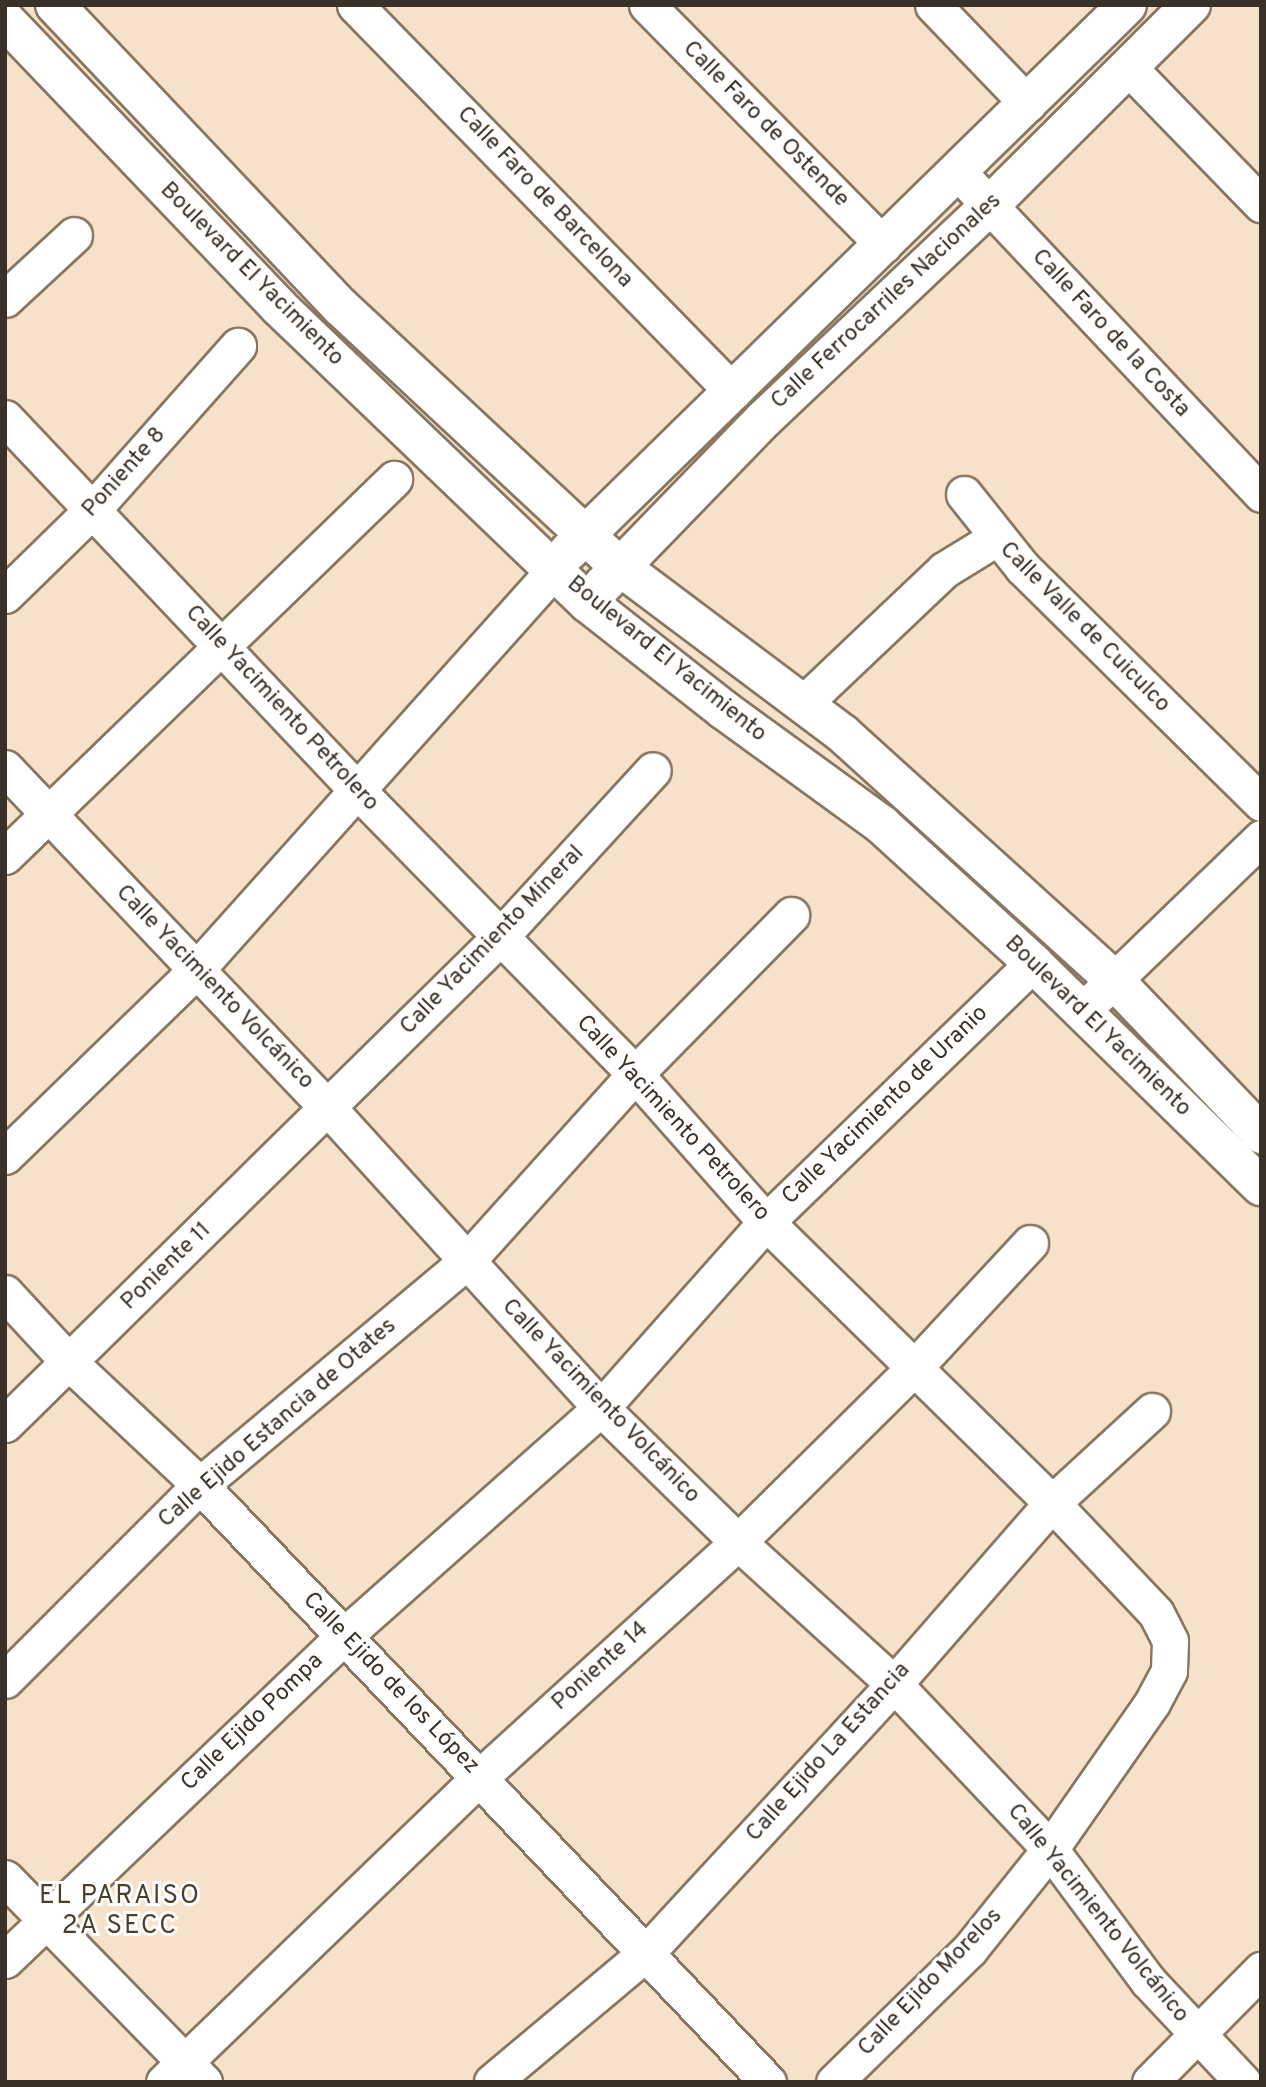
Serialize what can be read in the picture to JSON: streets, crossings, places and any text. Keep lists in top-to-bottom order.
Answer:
{
  "streets": {
    "street": [
      "Calle Faro de Ostende",
      "Calle Faro de Barcelona",
      "Boulevard El Yacimiento",
      "Calle Ferrocarriles Nacionales",
      "Calle Faro de la Costa",
      "Poniente 8",
      "Calle Valle de Cuiculco",
      "Calle Yacimiento Petrolero",
      "Calle Yacimiento Mineral",
      "Calle Yacimiento Volcánico",
      "Calle Yacimiento de Uranio",
      "Poniente 11",
      "Calle Ejido Estancia de Otates",
      "Poniente 14",
      "Calle Ejido de los López",
      "Calle Ejido Pompa",
      "Calle Ejido La Estancia",
      "Calle Ejido Morelos"
    ]
  },
  "crossings": [
    ["Calle Faro de Ostende", "Calle Ferrocarriles Nacionales"],
    ["Calle Faro de Barcelona", "Calle Ferrocarriles Nacionales"],
    ["Boulevard El Yacimiento", "Calle Ferrocarriles Nacionales"],
    ["Boulevard El Yacimiento", "Calle Valle de Cuiculco"],
    ["Boulevard El Yacimiento", "Calle Yacimiento de Uranio"],
    ["Calle Ferrocarriles Nacionales", "Calle Faro de la Costa"],
    ["Poniente 8", "Calle Yacimiento Petrolero"],
    ["Calle Yacimiento Petrolero", "Calle Yacimiento Mineral"],
    ["Calle Yacimiento Petrolero", "Calle Yacimiento Volcánico"],
    ["Calle Yacimiento Petrolero", "Calle Yacimiento de Uranio"],
    ["Calle Yacimiento Petrolero", "Calle Ejido Estancia de Otates"],
    ["Calle Yacimiento Petrolero", "Poniente 14"],
    ["Calle Yacimiento Petrolero", "Calle Ejido La Estancia"],
    ["Calle Yacimiento Petrolero", "Calle Ejido Morelos"],
    ["Calle Yacimiento Mineral", "Calle Yacimiento Volcánico"],
    ["Calle Yacimiento Mineral", "Poniente 11"],
    ["Calle Yacimiento Volcánico", "Calle Yacimiento de Uranio"],
    ["Calle Yacimiento Volcánico", "Poniente 11"],
    ["Calle Yacimiento Volcánico", "Calle Ejido Estancia de Otates"],
    ["Calle Yacimiento Volcánico", "Poniente 14"],
    ["Calle Yacimiento Volcánico", "Calle Ejido Pompa"],
    ["Calle Yacimiento Volcánico", "Calle Ejido La Estancia"],
    ["Calle Yacimiento Volcánico", "Calle Ejido Morelos"],
    ["Calle Yacimiento de Uranio", "Calle Ejido Pompa"],
    ["Poniente 11", "Calle Ejido de los López"],
    ["Calle Ejido Estancia de Otates", "Calle Ejido de los López"],
    ["Poniente 14", "Calle Ejido de los López"],
    ["Calle Ejido de los López", "Calle Ejido Pompa"],
    ["Calle Ejido de los López", "Calle Ejido La Estancia"]
  ],
  "districts": ["EL PARAISO 2A SECC"]
}
